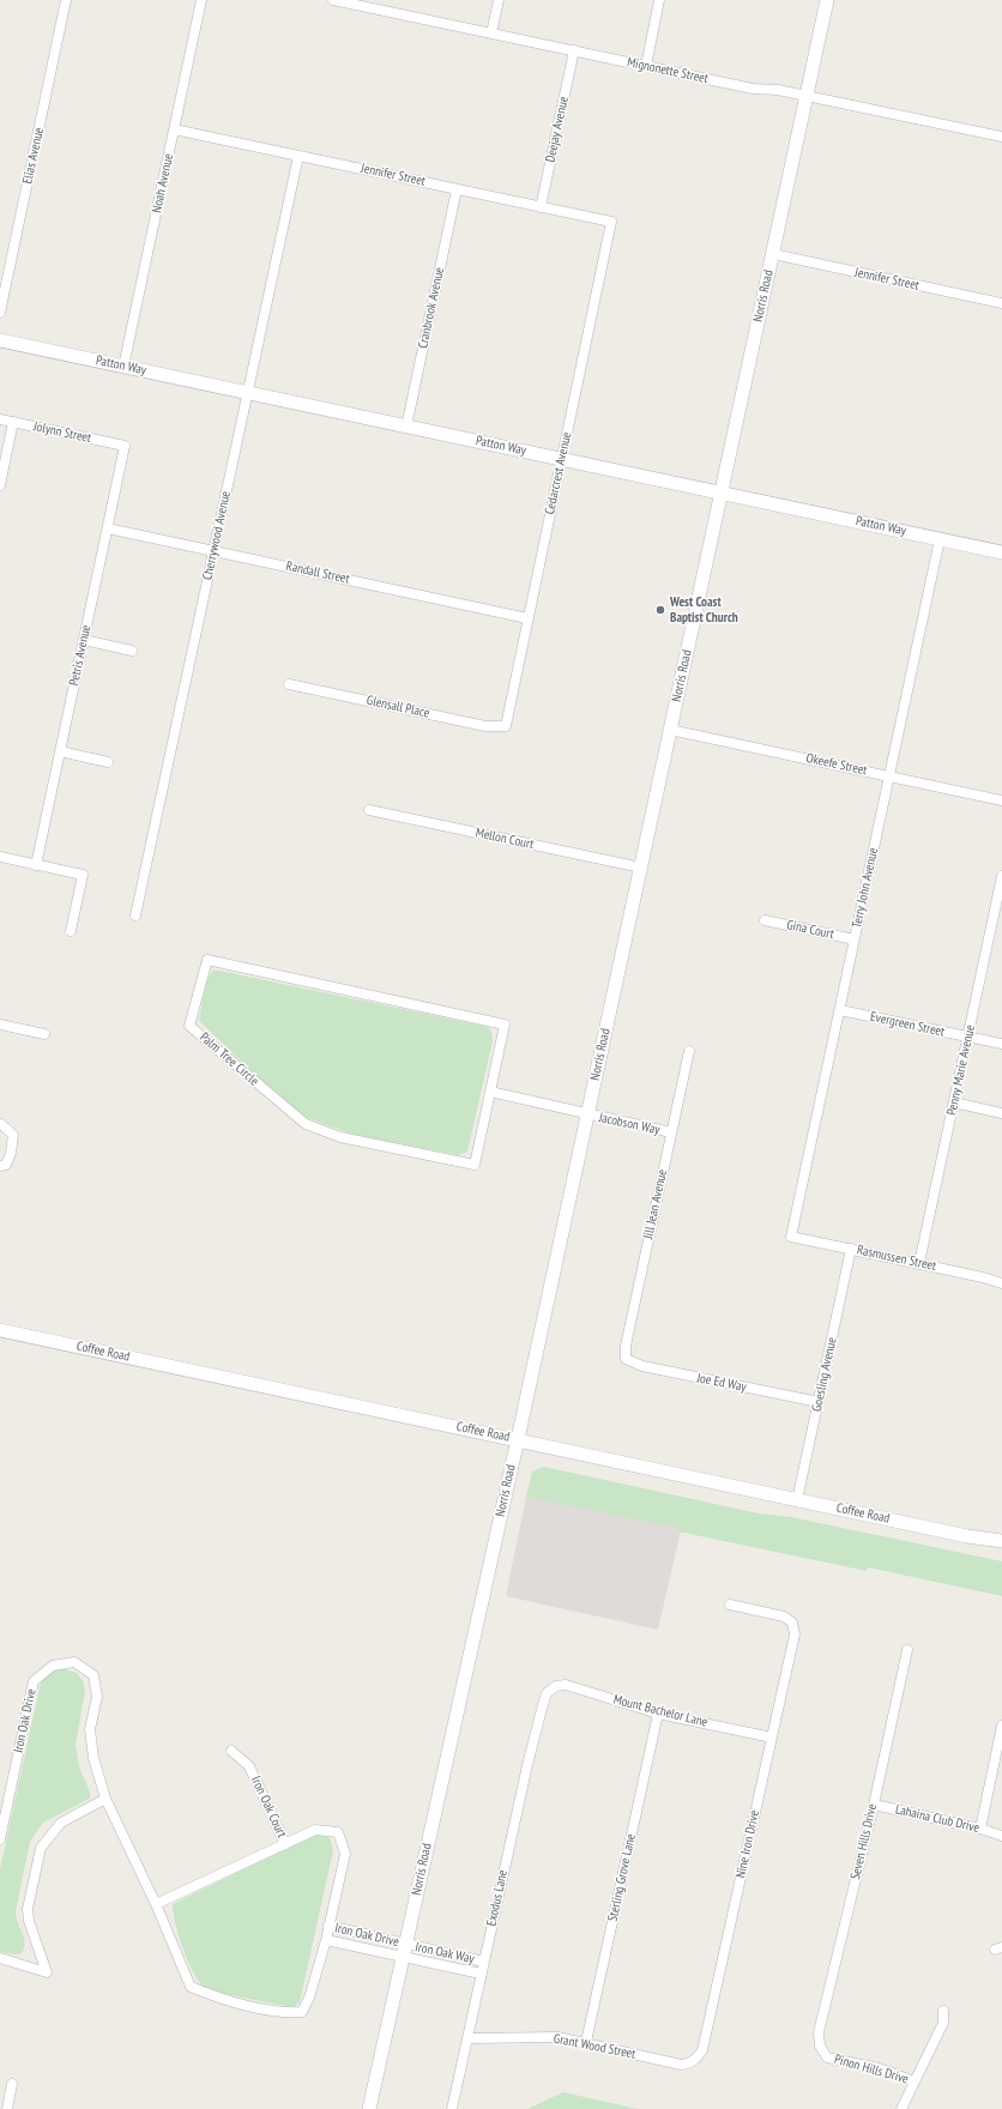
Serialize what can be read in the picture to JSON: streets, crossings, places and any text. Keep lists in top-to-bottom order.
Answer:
{
  "streets": {
    "street": [
      "Mignonette Street",
      "Deejay Avenue",
      "Elias Avenue",
      "Jennifer Street",
      "Noah Avenue",
      "Norris Road",
      "Cranbrook Avenue",
      "Patton Way",
      "Jolynn Street",
      "Cedarcrest Avenue",
      "Cherrywood Avenue",
      "Randall Street",
      "Petris Avenue",
      "Glensall Place",
      "Okeefe Street",
      "Mellon Court",
      "Terry John Avenue",
      "Gina Court",
      "Evergreen Street",
      "Palm Tree Circle",
      "Penny Marie Avenue",
      "Jacobson Way",
      "Jill Jean Avenue",
      "Rasmussen Street",
      "Coffee Road",
      "Goesling Avenue",
      "Joe Ed Way",
      "Mount Bachelor Lane",
      "Iron Oak Drive",
      "Iron Oak Court",
      "Lahaina Club Drive",
      "Seven Hills Drive",
      "Nine Iron Drive",
      "Sterling Grove Lane",
      "Exodus Lane",
      "Iron Oak Way",
      "Grant Wood Street",
      "Pinon Hills Drive"
    ]
  },
  "crossings": [
    ["Mignonette Street", "Deejay Avenue"],
    ["Mignonette Street", "Norris Road"],
    ["Deejay Avenue", "Jennifer Street"],
    ["Jennifer Street", "Noah Avenue"],
    ["Jennifer Street", "Norris Road"],
    ["Jennifer Street", "Cranbrook Avenue"],
    ["Jennifer Street", "Cedarcrest Avenue"],
    ["Jennifer Street", "Cherrywood Avenue"],
    ["Noah Avenue", "Patton Way"],
    ["Norris Road", "Patton Way"],
    ["Norris Road", "Okeefe Street"],
    ["Norris Road", "Mellon Court"],
    ["Norris Road", "Jacobson Way"],
    ["Norris Road", "Coffee Road"],
    ["Norris Road", "Iron Oak Drive"],
    ["Norris Road", "Iron Oak Way"],
    ["Cranbrook Avenue", "Patton Way"],
    ["Patton Way", "Cedarcrest Avenue"],
    ["Patton Way", "Cherrywood Avenue"],
    ["Patton Way", "Terry John Avenue"],
    ["Jolynn Street", "Petris Avenue"],
    ["Cedarcrest Avenue", "Randall Street"],
    ["Cedarcrest Avenue", "Glensall Place"],
    ["Cherrywood Avenue", "Randall Street"],
    ["Randall Street", "Petris Avenue"],
    ["Okeefe Street", "Terry John Avenue"],
    ["Terry John Avenue", "Gina Court"],
    ["Terry John Avenue", "Evergreen Street"],
    ["Terry John Avenue", "Rasmussen Street"],
    ["Evergreen Street", "Penny Marie Avenue"],
    ["Penny Marie Avenue", "Rasmussen Street"],
    ["Jacobson Way", "Jill Jean Avenue"],
    ["Jill Jean Avenue", "Joe Ed Way"],
    ["Rasmussen Street", "Goesling Avenue"],
    ["Coffee Road", "Goesling Avenue"],
    ["Goesling Avenue", "Joe Ed Way"],
    ["Mount Bachelor Lane", "Nine Iron Drive"],
    ["Mount Bachelor Lane", "Sterling Grove Lane"],
    ["Mount Bachelor Lane", "Exodus Lane"],
    ["Iron Oak Drive", "Iron Oak Court"],
    ["Iron Oak Drive", "Iron Oak Way"],
    ["Lahaina Club Drive", "Seven Hills Drive"],
    ["Seven Hills Drive", "Pinon Hills Drive"],
    ["Nine Iron Drive", "Grant Wood Street"],
    ["Sterling Grove Lane", "Grant Wood Street"],
    ["Exodus Lane", "Iron Oak Way"],
    ["Exodus Lane", "Grant Wood Street"]
  ],
  "places": ["West Coast Baptist Church"]
}
